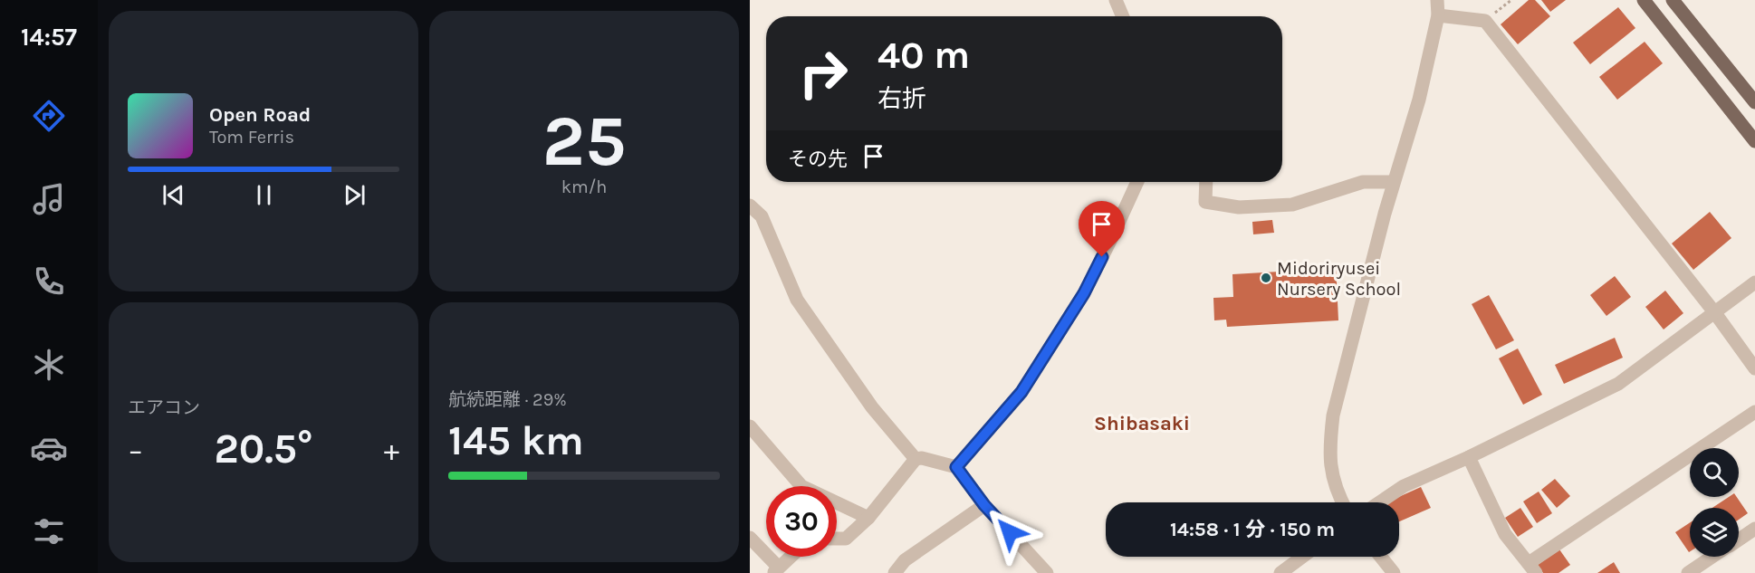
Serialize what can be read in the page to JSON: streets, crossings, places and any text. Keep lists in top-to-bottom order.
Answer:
{
  "districts": ["Shibasaki"],
  "places": ["Midoriryusei Nursery School"],
  "page": {
    "tabs": "14:57",
    "tile": [
      ["25", "km/h"],
      "エアコン",
      ["航続距離 · 29%", "145 km"]
    ],
    "turn": ["40 m", "右折"],
    "song": ["Open Road", "Tom Ferris"],
    "then": "その先",
    "heat": ["−", "20.5°", "+"],
    "limit": "30",
    "trip": "14:58 · 1 分 · 150 m"
  }
}
